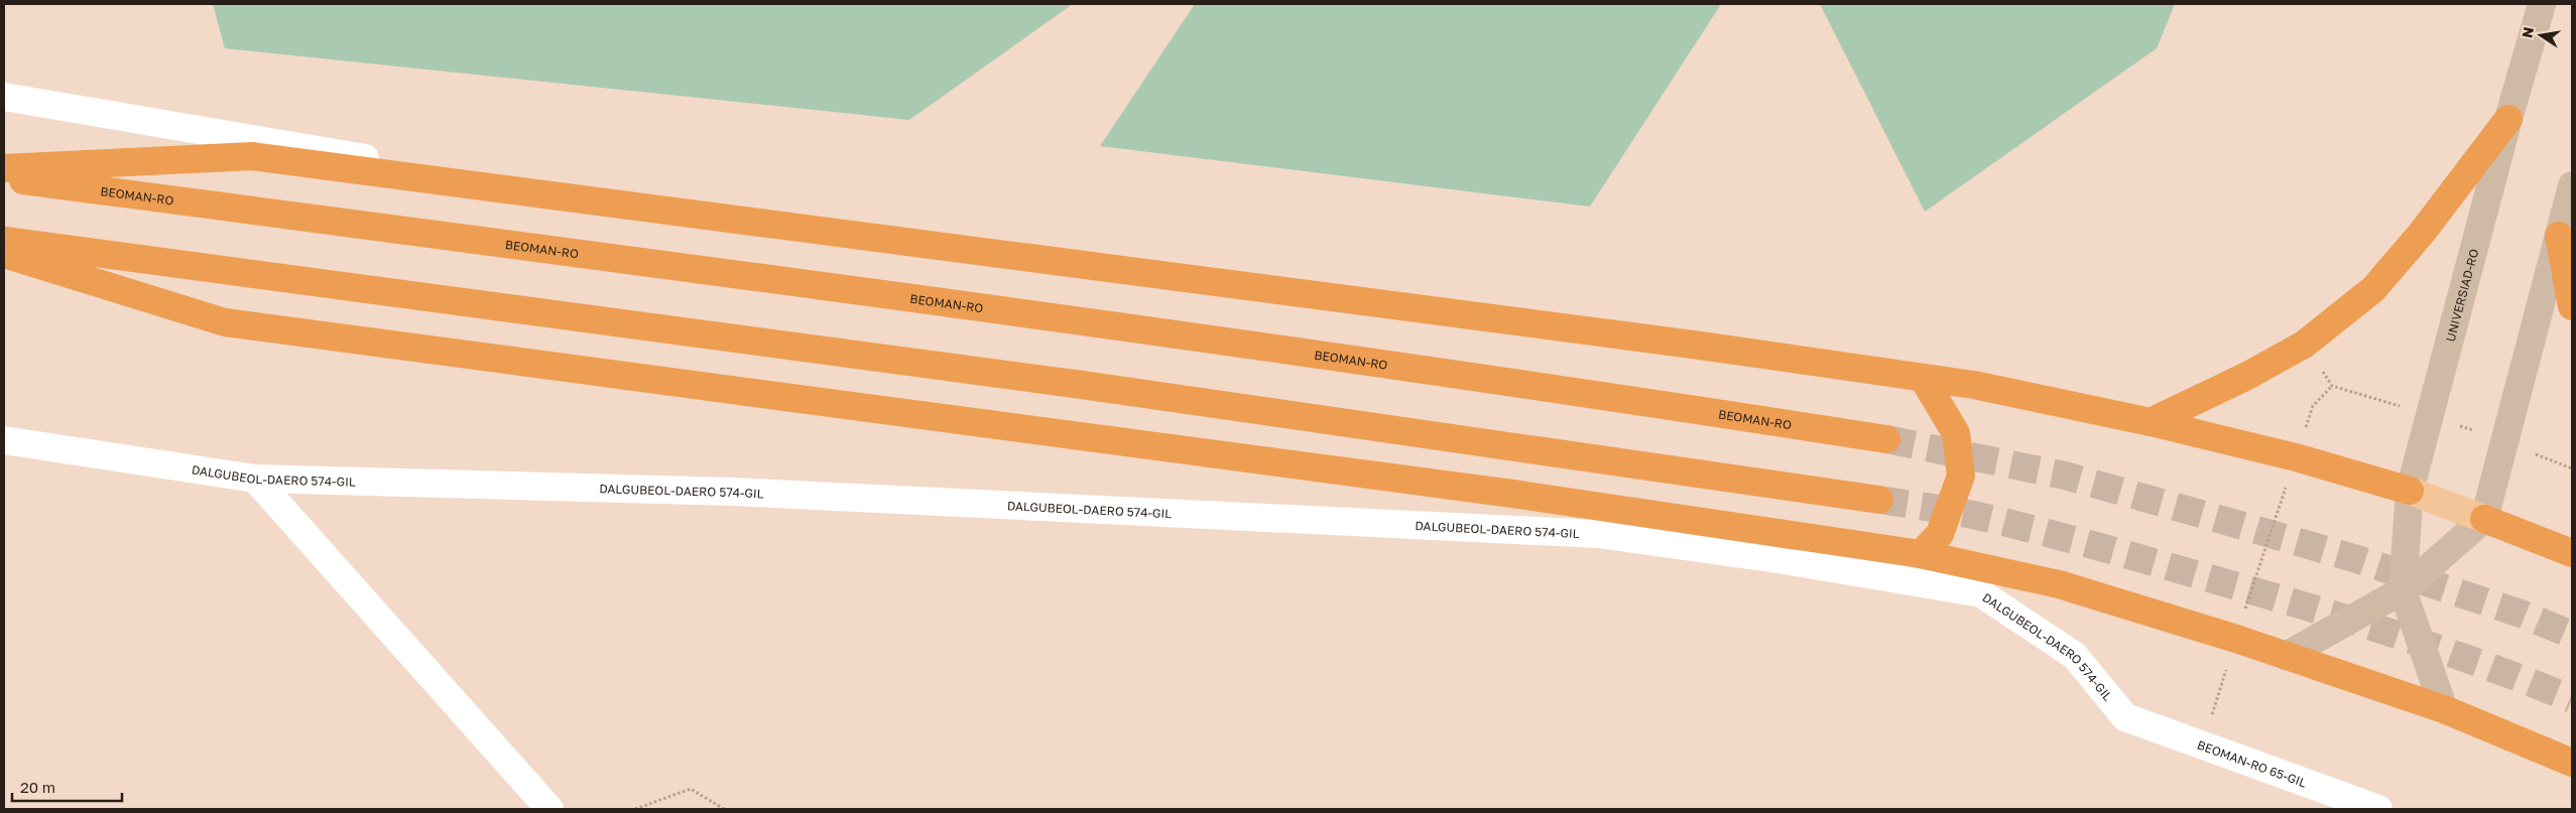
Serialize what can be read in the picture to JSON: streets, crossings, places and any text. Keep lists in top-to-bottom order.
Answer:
{
  "streets": {
    "highway": ["BEOMAN-RO"],
    "main road": ["UNIVERSIAD-RO"],
    "street": ["DALGUBEOL-DAERO 574-GIL", "BEOMAN-RO 65-GIL"]
  },
  "crossings": [
    ["DALGUBEOL-DAERO 574-GIL", "BEOMAN-RO 65-GIL"]
  ],
  "scale_bar": "20 m",
  "north": "left"
}
